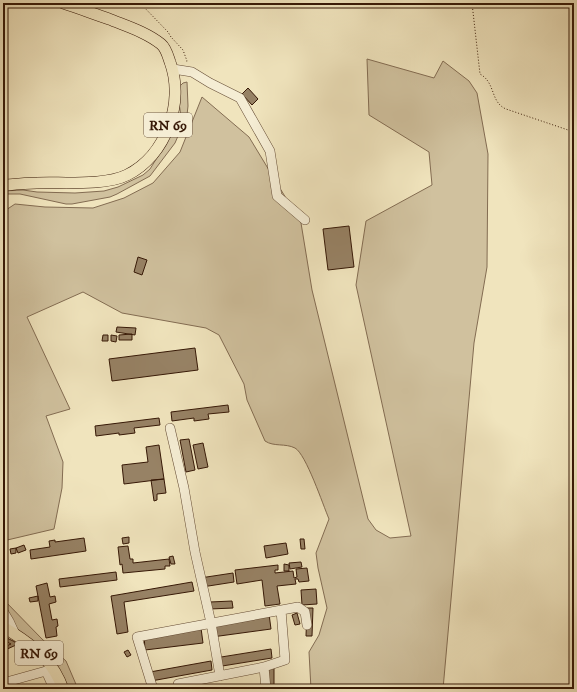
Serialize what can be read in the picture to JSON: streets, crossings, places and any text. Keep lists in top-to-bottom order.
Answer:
{
  "streets": {
    "main road": ["RN 69"]
  }
}
